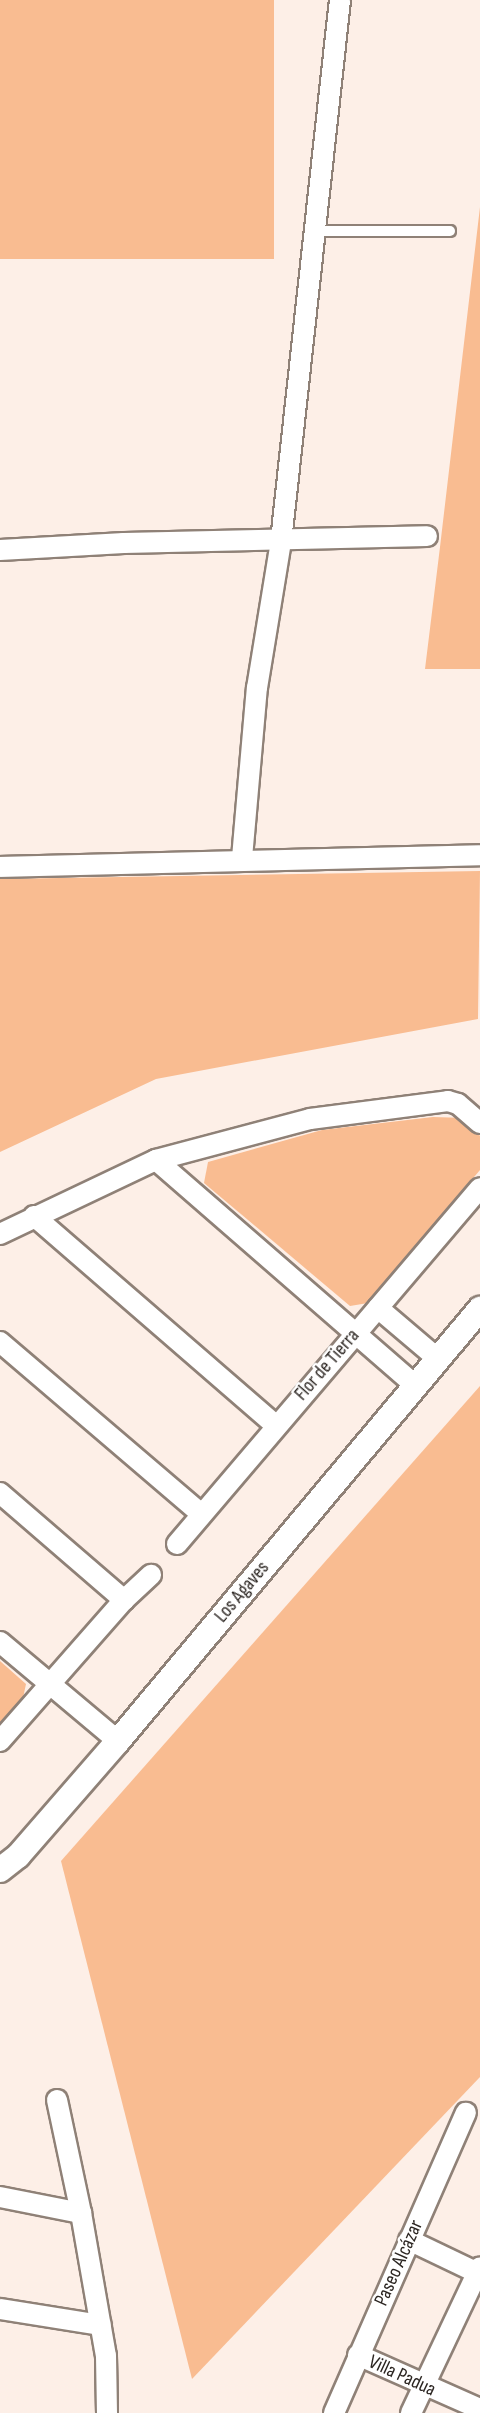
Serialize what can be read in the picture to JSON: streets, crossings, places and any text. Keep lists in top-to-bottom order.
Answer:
{
  "streets": {
    "street": [
      "Flor de Tierra",
      "Los Agaves",
      "Paseo Alcázar",
      "Villa Padua"
    ]
  },
  "crossings": [
    ["Paseo Alcázar", "Villa Padua"]
  ]
}
